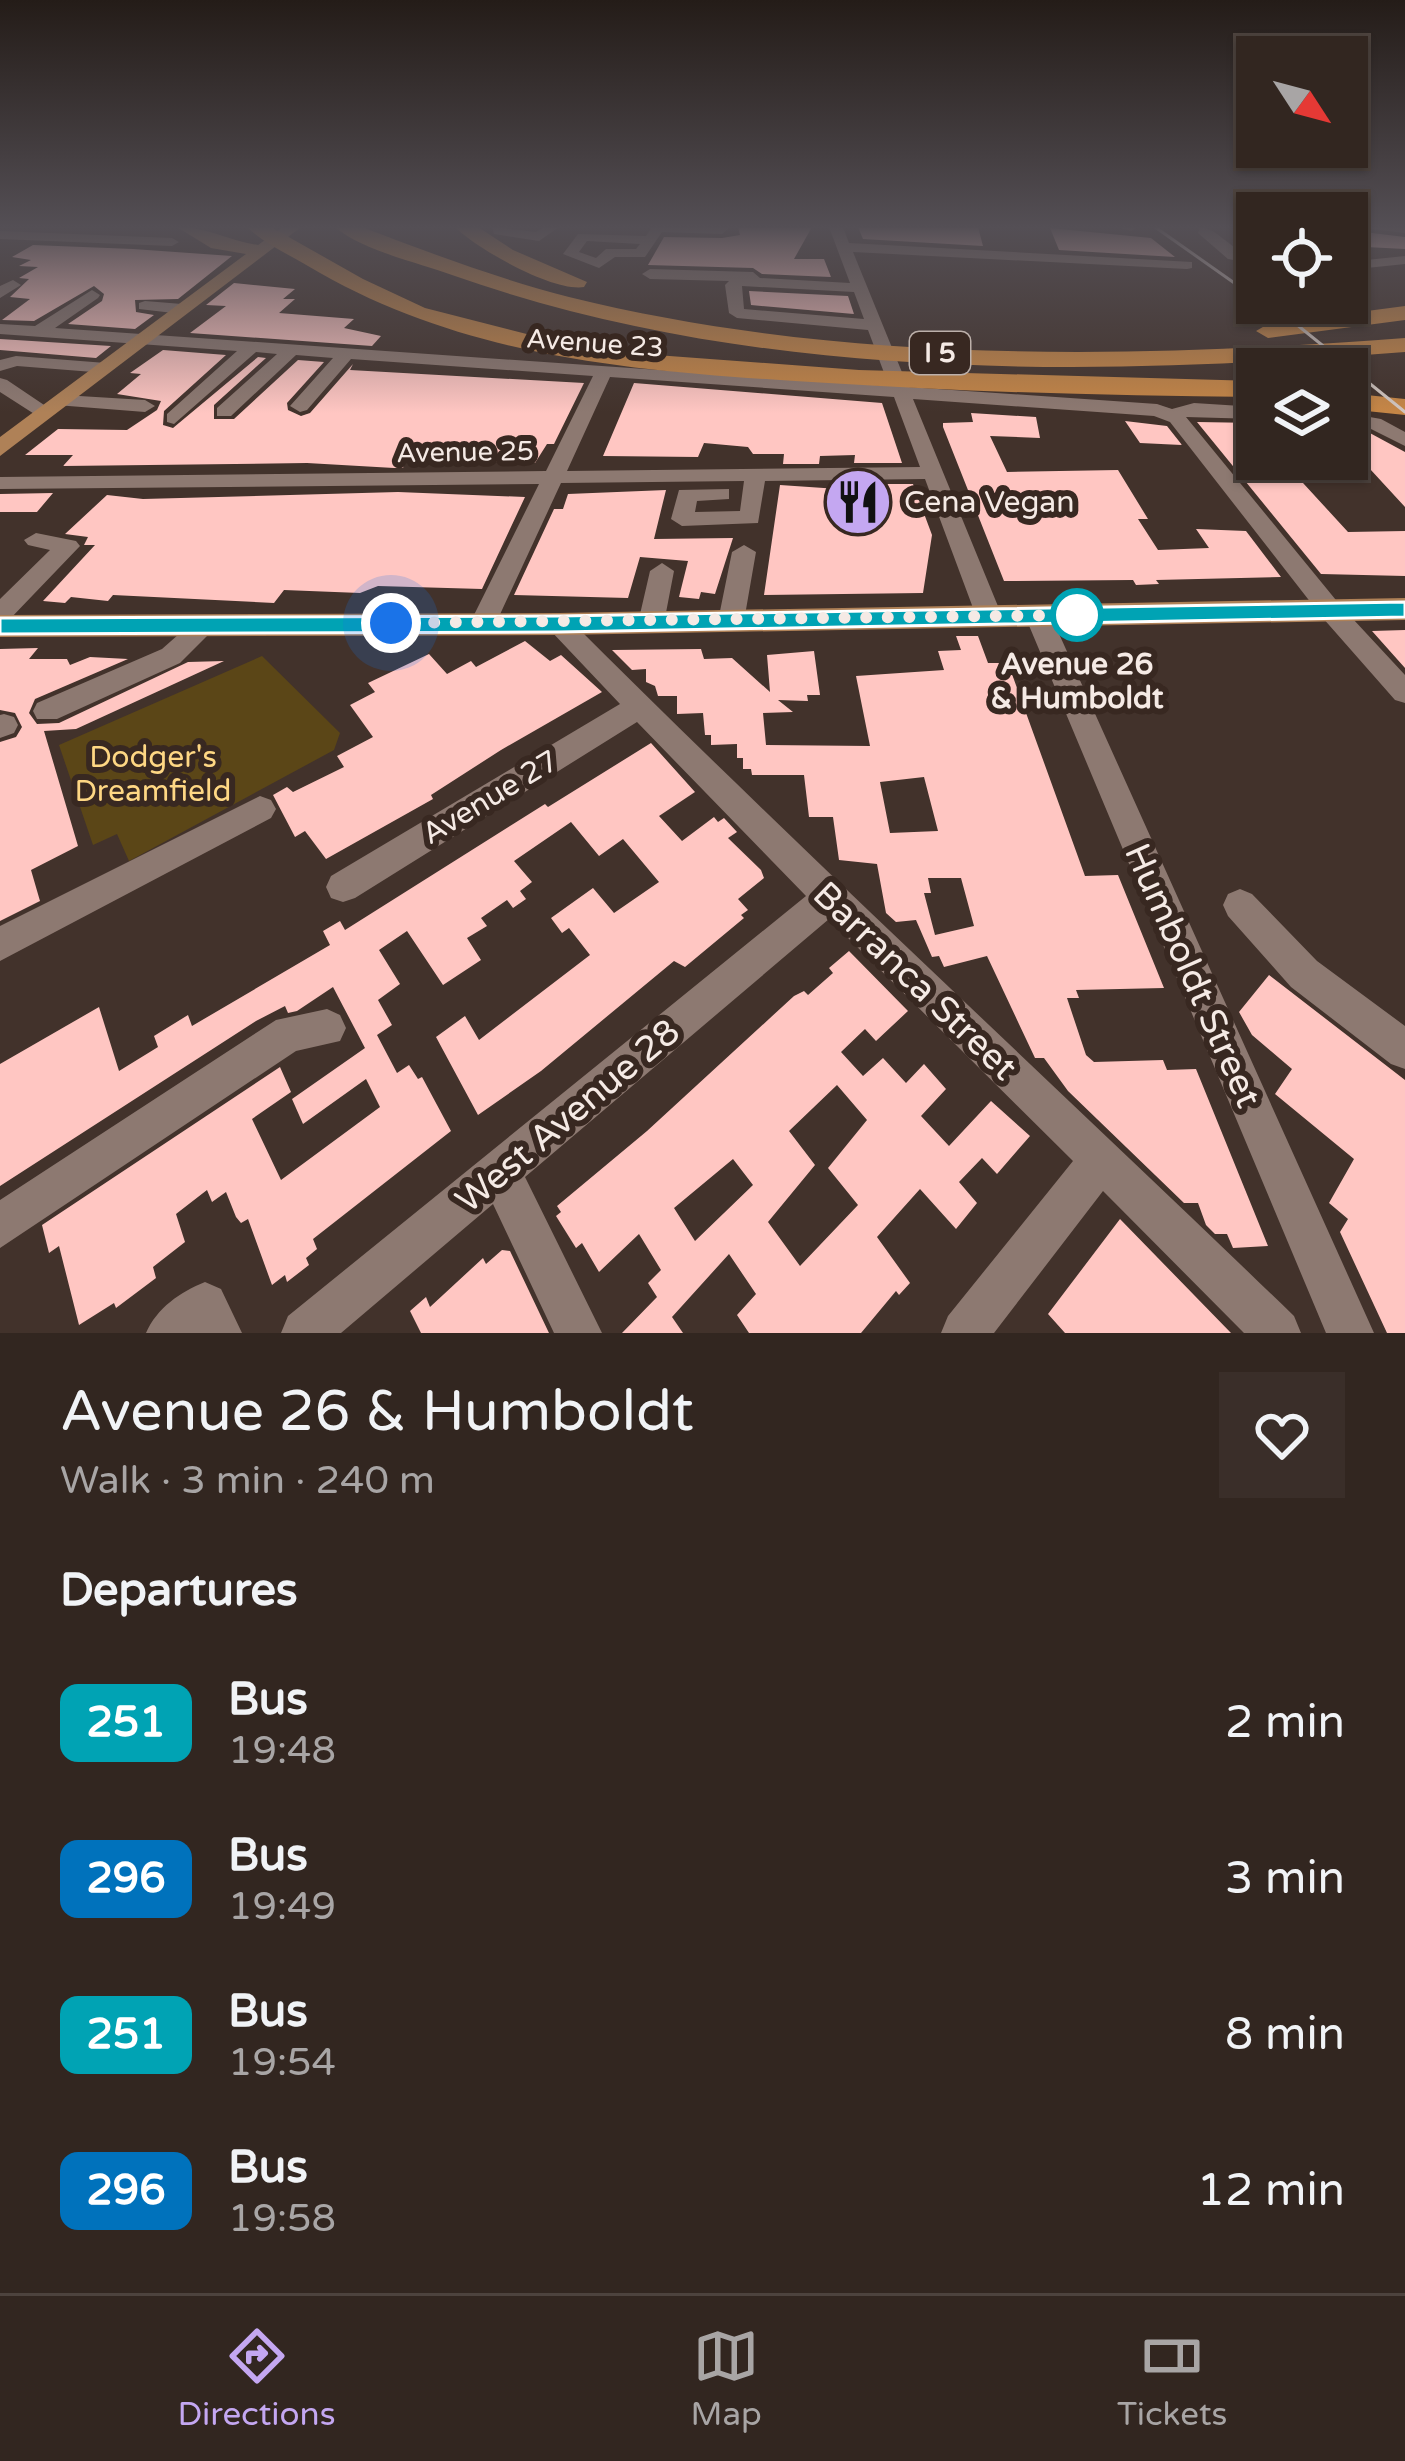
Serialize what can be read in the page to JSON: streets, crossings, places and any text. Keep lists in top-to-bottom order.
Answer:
{
  "streets": {
    "highway": ["I 5"],
    "street": [
      "Avenue 23",
      "Avenue 25",
      "Avenue 27",
      "Humboldt Street",
      "Barranca Street",
      "West Avenue 28"
    ]
  },
  "crossings": [
    ["Avenue 27", "Barranca Street"],
    ["Barranca Street", "West Avenue 28"]
  ],
  "parks": ["Dodger's Dreamfield"],
  "places": {
    "restaurant": ["Cena Vegan"],
    "other": ["Avenue 26 & Humboldt"]
  },
  "lines": ["bus line 251"],
  "north": "bottom right",
  "page": {
    "heading": [
      ["Avenue 26 & Humboldt", "Walk · 3 min · 240 m"],
      "Departures"
    ],
    "list": [
      {
        "mark": "251",
        "name": "Bus",
        "note": "19:48",
        "value": "2 min"
      },
      {
        "mark": "296",
        "name": "Bus",
        "note": "19:49",
        "value": "3 min"
      },
      {
        "mark": "251",
        "name": "Bus",
        "note": "19:54",
        "value": "8 min"
      },
      {
        "mark": "296",
        "name": "Bus",
        "note": "19:58",
        "value": "12 min"
      }
    ],
    "tabs": ["Directions", "Map", "Tickets"]
  }
}
